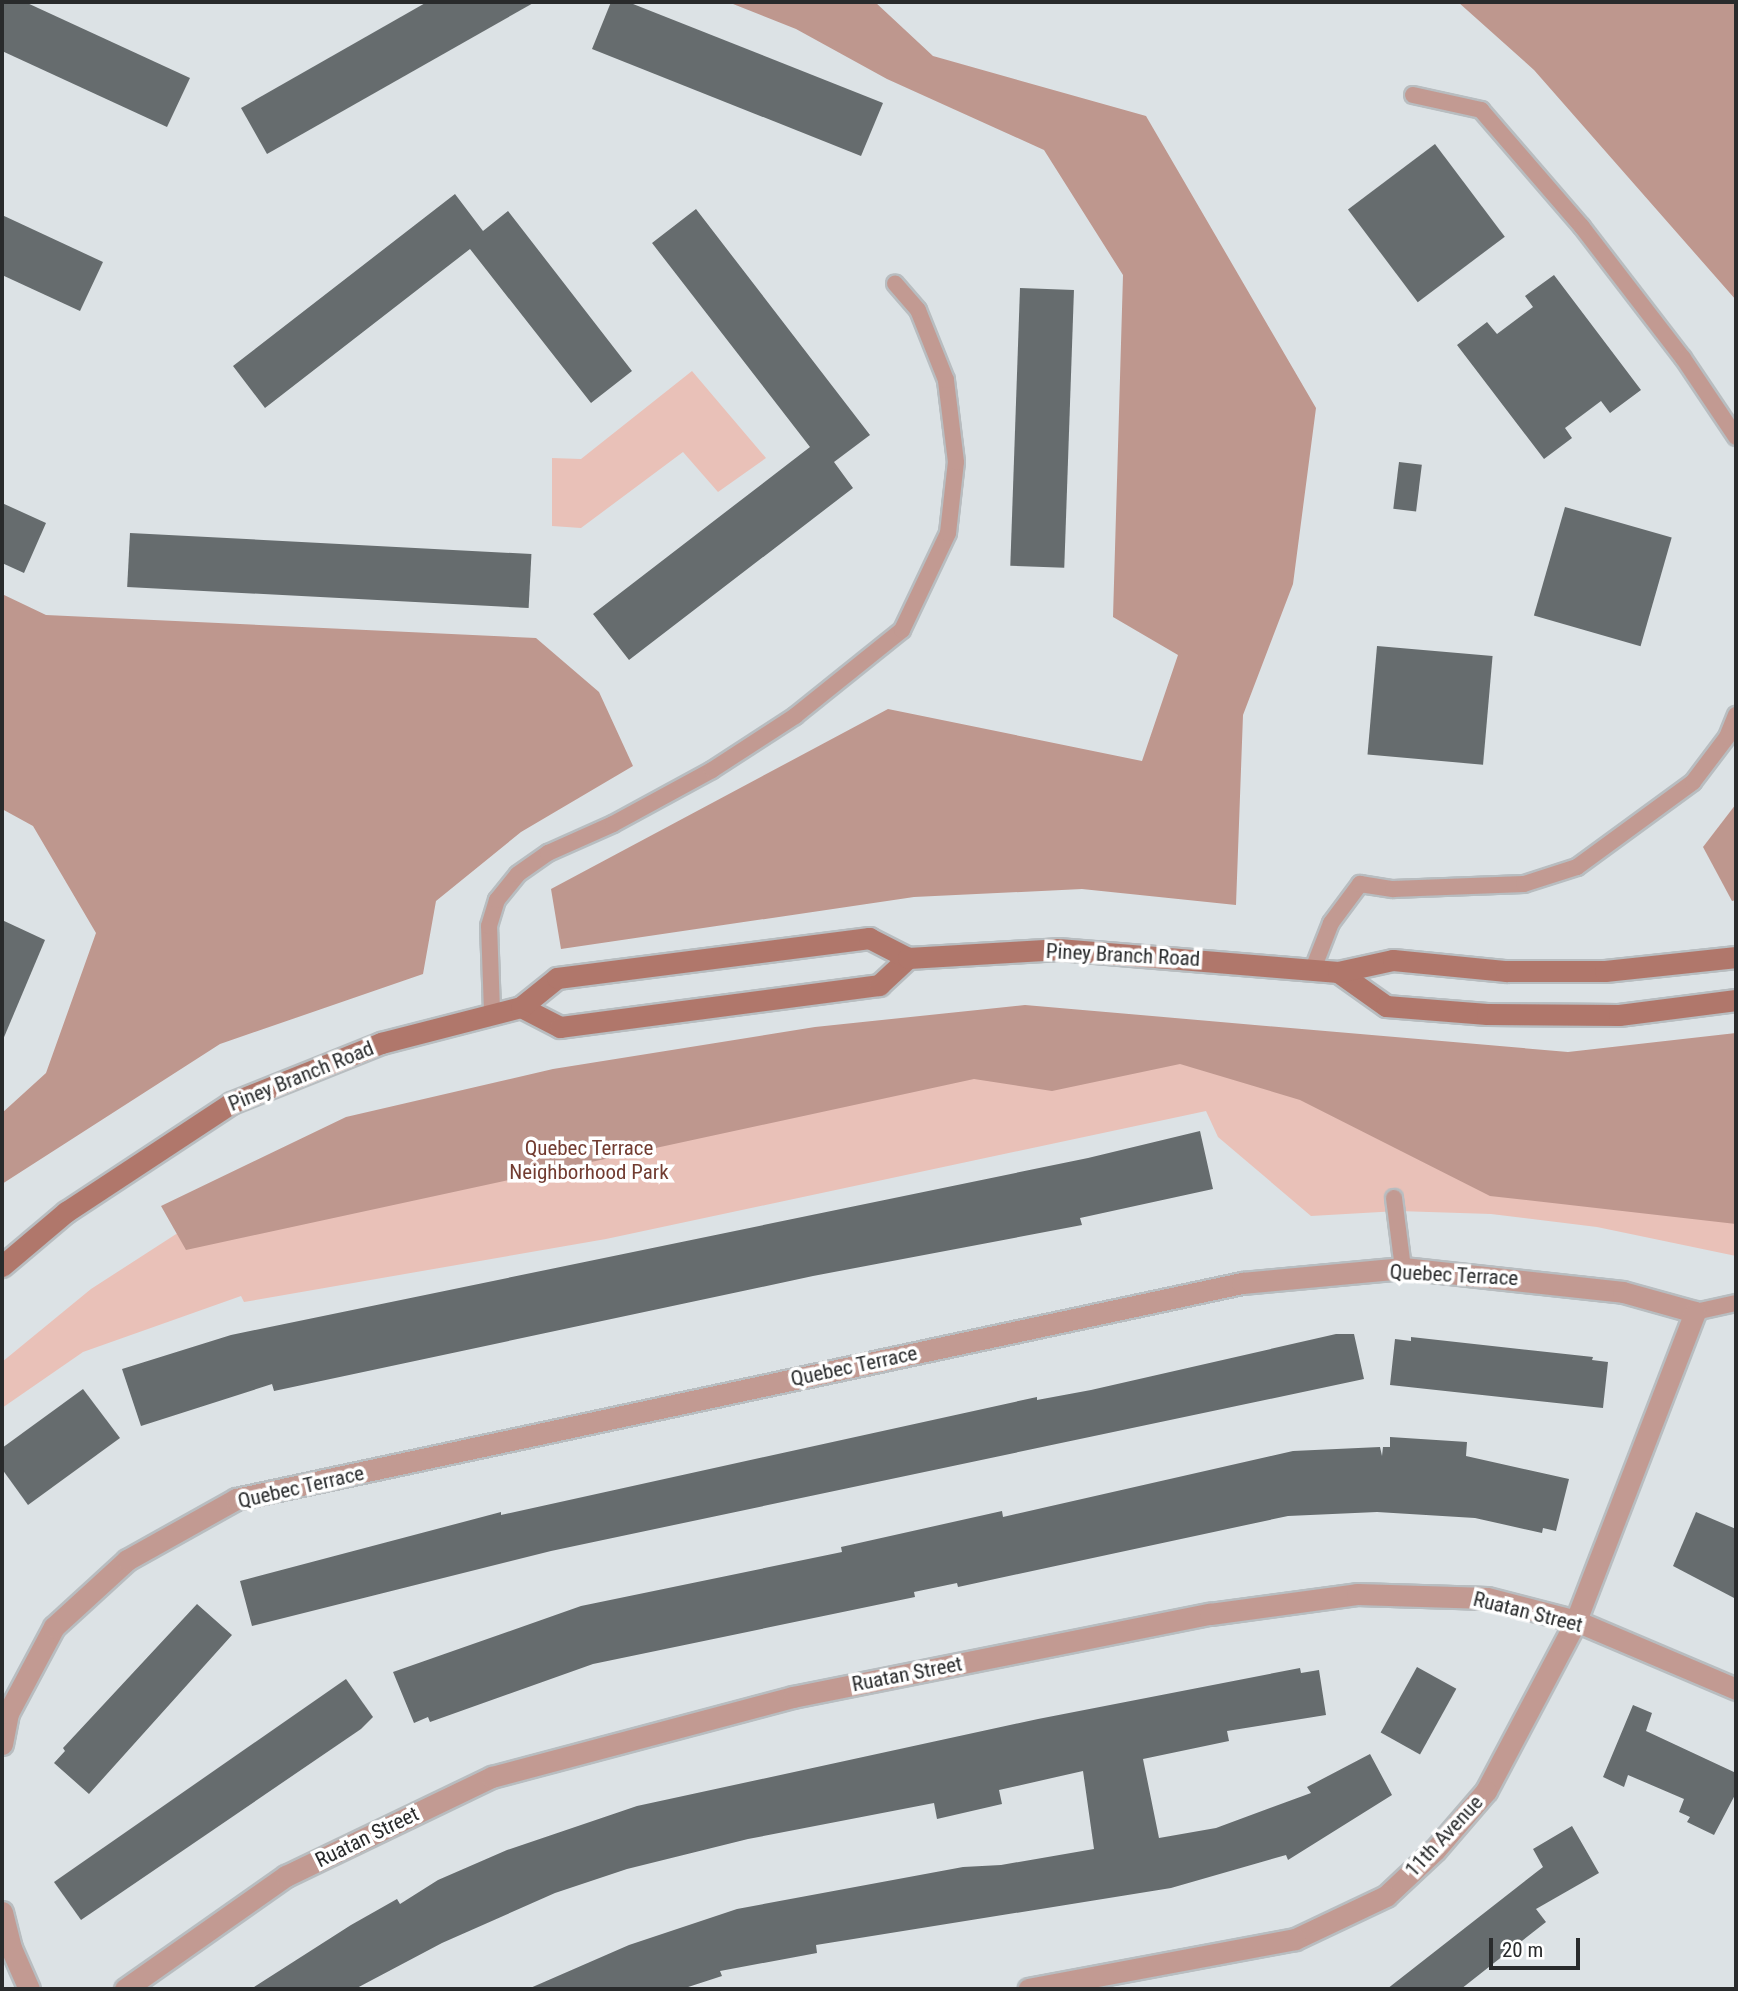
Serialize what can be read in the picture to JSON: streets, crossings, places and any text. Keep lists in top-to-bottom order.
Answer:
{
  "streets": {
    "main road": ["Piney Branch Road"],
    "street": ["Quebec Terrace", "Ruatan Street", "11th Avenue"]
  },
  "crossings": [
    ["Quebec Terrace", "11th Avenue"],
    ["Ruatan Street", "11th Avenue"]
  ],
  "parks": ["Quebec Terrace Neighborhood Park"],
  "scale_bar": "20 m"
}
